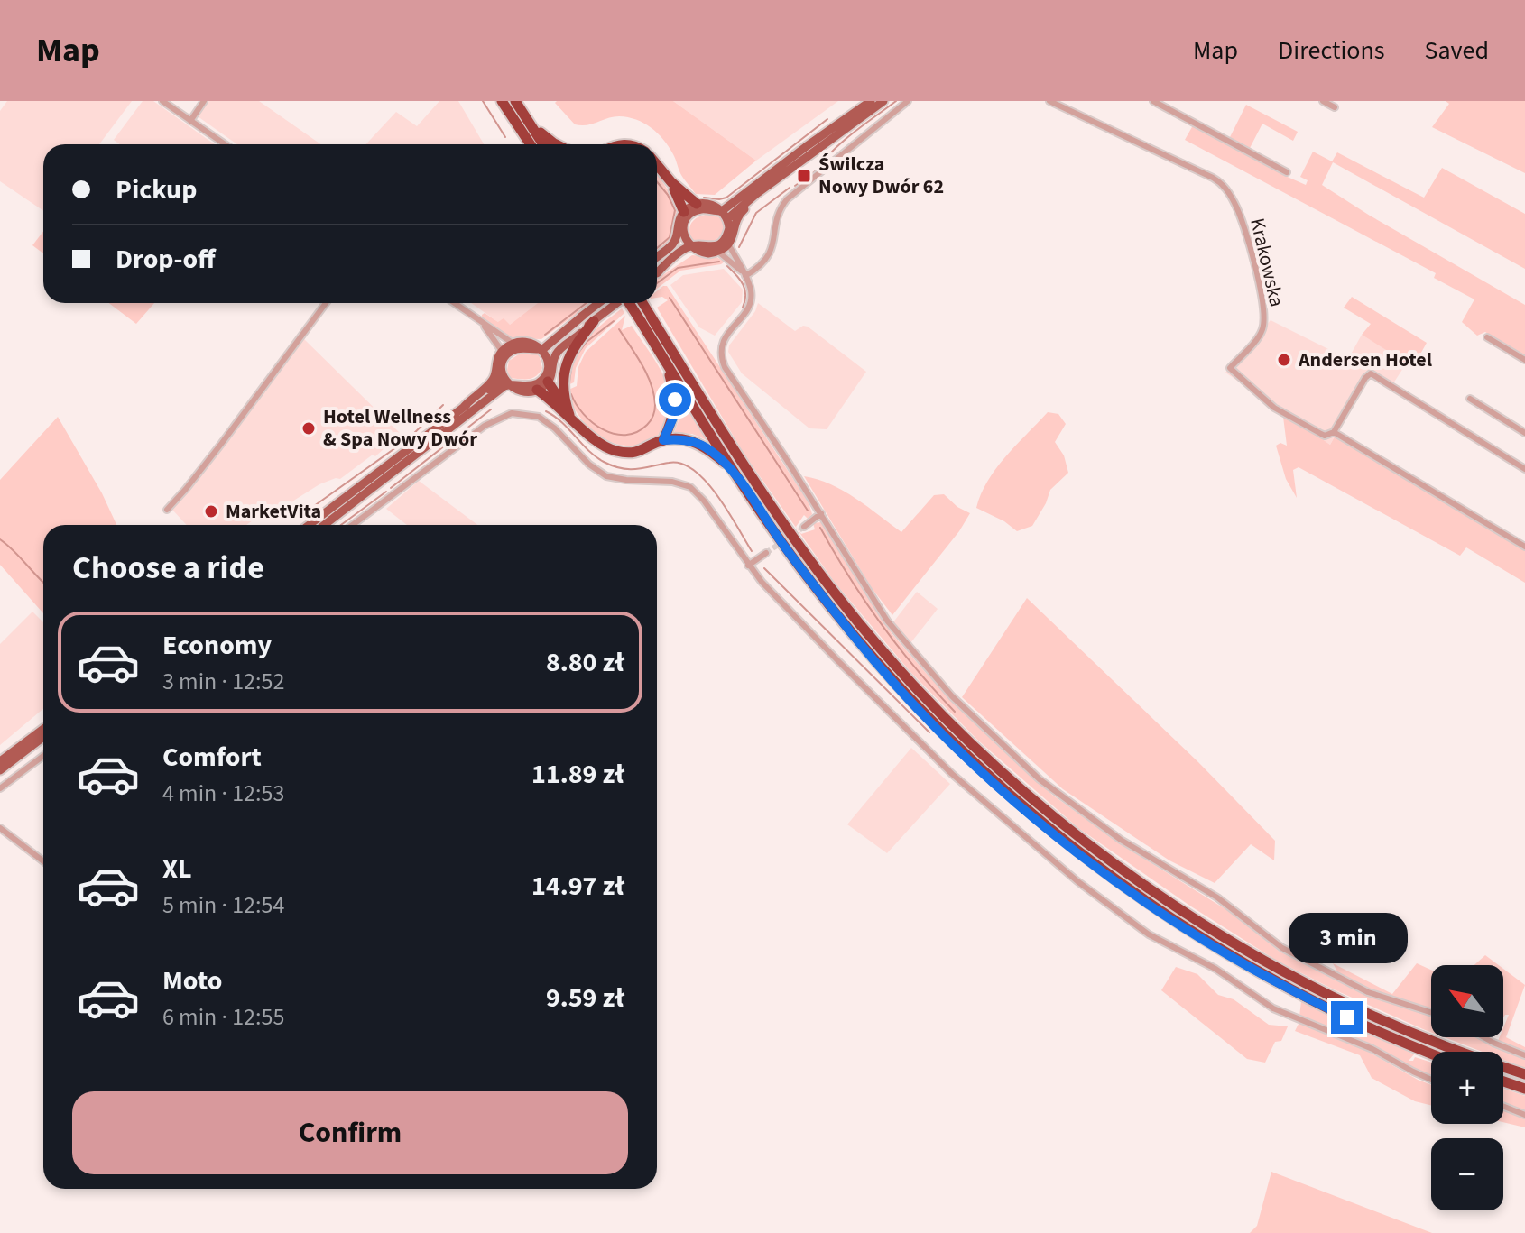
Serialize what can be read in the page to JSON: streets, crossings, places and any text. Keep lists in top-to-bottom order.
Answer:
{
  "streets": {
    "street": ["Krakowska"]
  },
  "places": {
    "transit": ["Świlcza Nowy Dwór 62"],
    "other": ["Andersen Hotel", "Hotel Wellness & Spa Nowy Dwór", "MarketVita"]
  },
  "north": "top left",
  "page": {
    "header": "Map",
    "nav": ["Map", "Directions", "Saved"],
    "banner": ["Pickup", "Drop-off"],
    "heading": "Choose a ride",
    "list": [
      {
        "name": "Economy",
        "note": "3 min · 12:52",
        "value": "8.80 zł"
      },
      {
        "name": "Comfort",
        "note": "4 min · 12:53",
        "value": "11.89 zł"
      },
      {
        "name": "XL",
        "note": "5 min · 12:54",
        "value": "14.97 zł"
      },
      {
        "name": "Moto",
        "note": "6 min · 12:55",
        "value": "9.59 zł"
      }
    ],
    "bubble": "3 min",
    "map_buttons": ["+", "−"],
    "buttons": "Confirm"
  }
}
